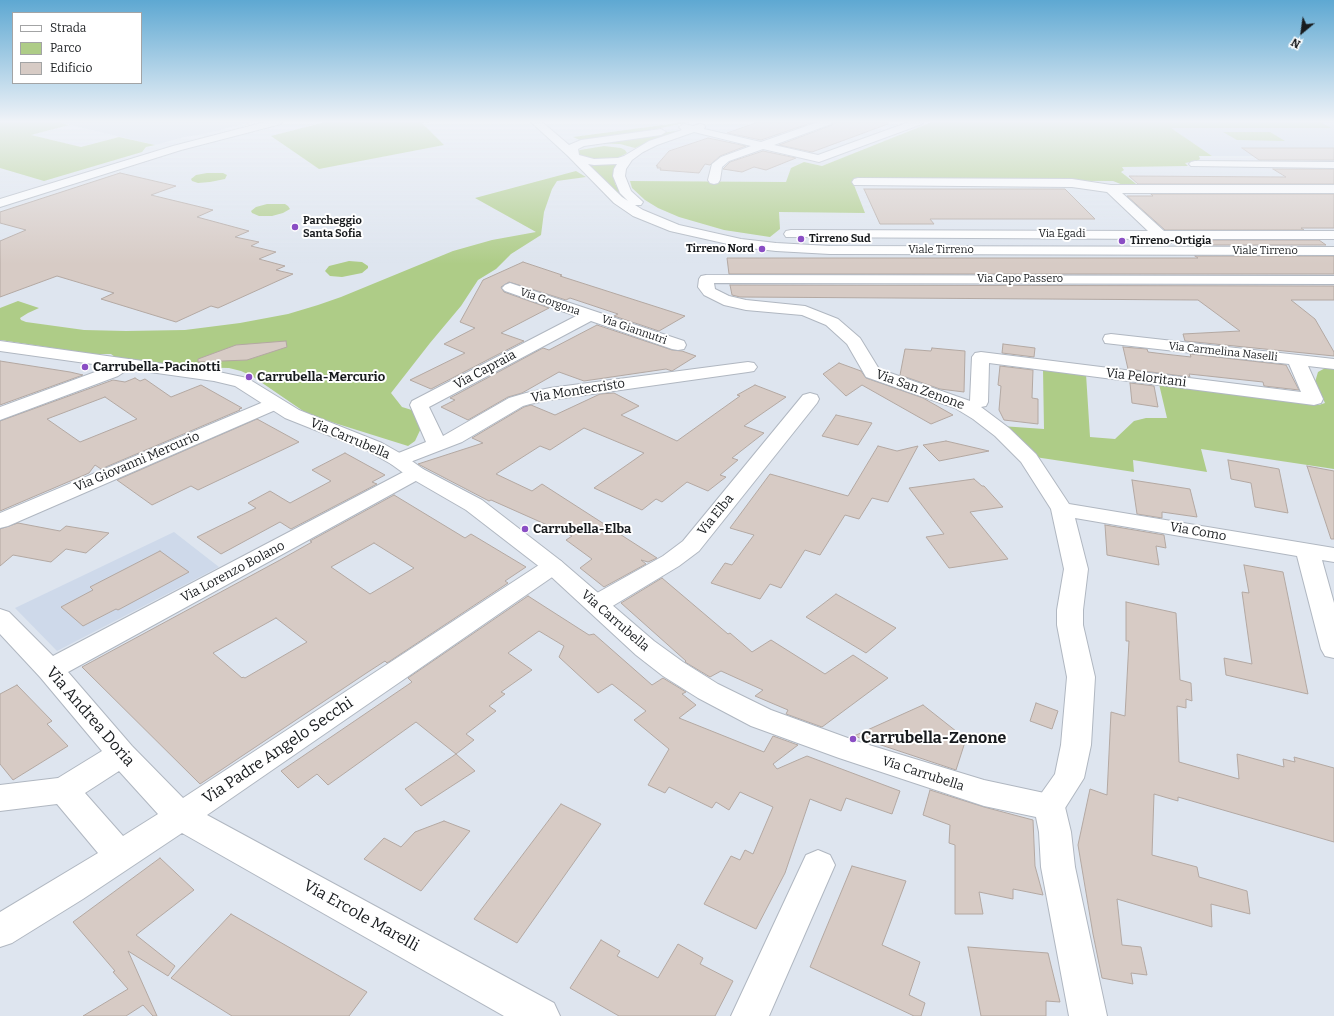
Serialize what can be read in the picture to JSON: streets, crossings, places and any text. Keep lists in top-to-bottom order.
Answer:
{
  "streets": {
    "street": [
      "Via Egadi",
      "Viale Tirreno",
      "Via Capo Passero",
      "Via Gorgona",
      "Via Giannutri",
      "Via Carmelina Naselli",
      "Via Capraia",
      "Via Peloritani",
      "Via San Zenone",
      "Via Montecristo",
      "Via Carrubella",
      "Via Giovanni Mercurio",
      "Via Elba",
      "Via Como",
      "Via Lorenzo Bolano",
      "Via Andrea Doria",
      "Via Padre Angelo Secchi",
      "Via Ercole Marelli"
    ]
  },
  "crossings": [
    ["Via Egadi", "Viale Tirreno"],
    ["Via Capo Passero", "Via San Zenone"],
    ["Via Gorgona", "Via Giannutri"],
    ["Via Gorgona", "Via Capraia"],
    ["Via Giannutri", "Via Capraia"],
    ["Via Carmelina Naselli", "Via Peloritani"],
    ["Via Capraia", "Via Montecristo"],
    ["Via San Zenone", "Via Carrubella"],
    ["Via San Zenone", "Via Como"],
    ["Via Montecristo", "Via Carrubella"],
    ["Via Montecristo", "Via Lorenzo Bolano"],
    ["Via Carrubella", "Via Giovanni Mercurio"],
    ["Via Carrubella", "Via Elba"],
    ["Via Carrubella", "Via Lorenzo Bolano"],
    ["Via Carrubella", "Via Padre Angelo Secchi"],
    ["Via Lorenzo Bolano", "Via Andrea Doria"],
    ["Via Andrea Doria", "Via Padre Angelo Secchi"],
    ["Via Andrea Doria", "Via Ercole Marelli"],
    ["Via Padre Angelo Secchi", "Via Ercole Marelli"]
  ],
  "places": [
    "Parcheggio Santa Sofia",
    "Tirreno Sud",
    "Tirreno-Ortigia",
    "Tirreno Nord",
    "Carrubella-Pacinotti",
    "Carrubella-Mercurio",
    "Carrubella-Elba",
    "Carrubella-Zenone"
  ],
  "legend": ["Strada", "Parco", "Edificio"],
  "north": "bottom left"
}
